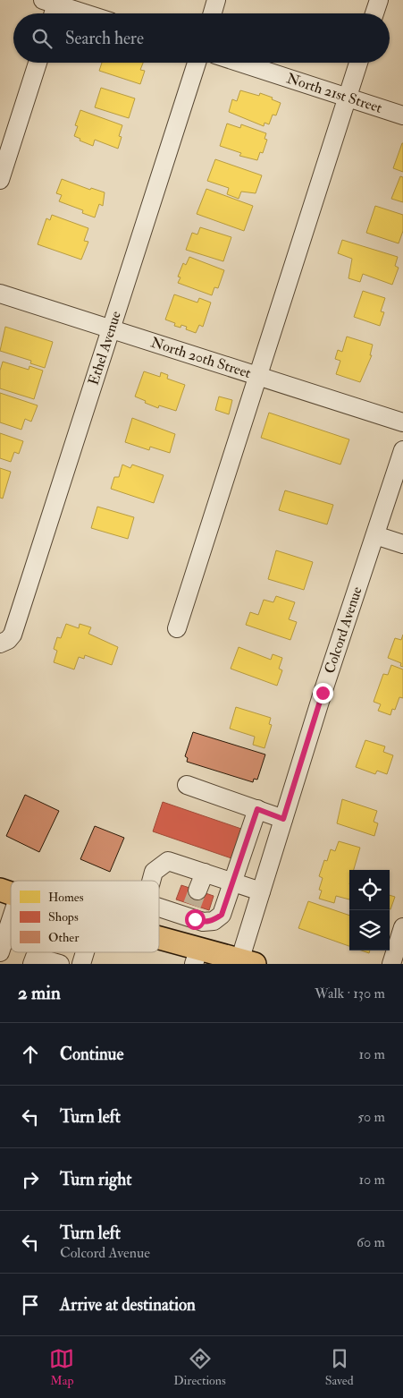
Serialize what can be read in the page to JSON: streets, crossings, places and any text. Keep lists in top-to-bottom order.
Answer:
{
  "streets": {
    "street": [
      "North 21st Street",
      "Ethel Avenue",
      "North 20th Street",
      "Colcord Avenue"
    ]
  },
  "crossings": [
    ["Ethel Avenue", "North 20th Street"]
  ],
  "legend": ["Homes", "Shops", "Other"],
  "page": {
    "search": "Search here",
    "heading": ["2 min", "Walk · 130 m"],
    "list": [
      ["Continue", "10 m"],
      ["Turn left", "50 m"],
      ["Turn right", "10 m"],
      ["Turn left", "Colcord Avenue", "60 m"],
      "Arrive at destination"
    ],
    "nav": ["Map", "Directions", "Saved"]
  }
}
